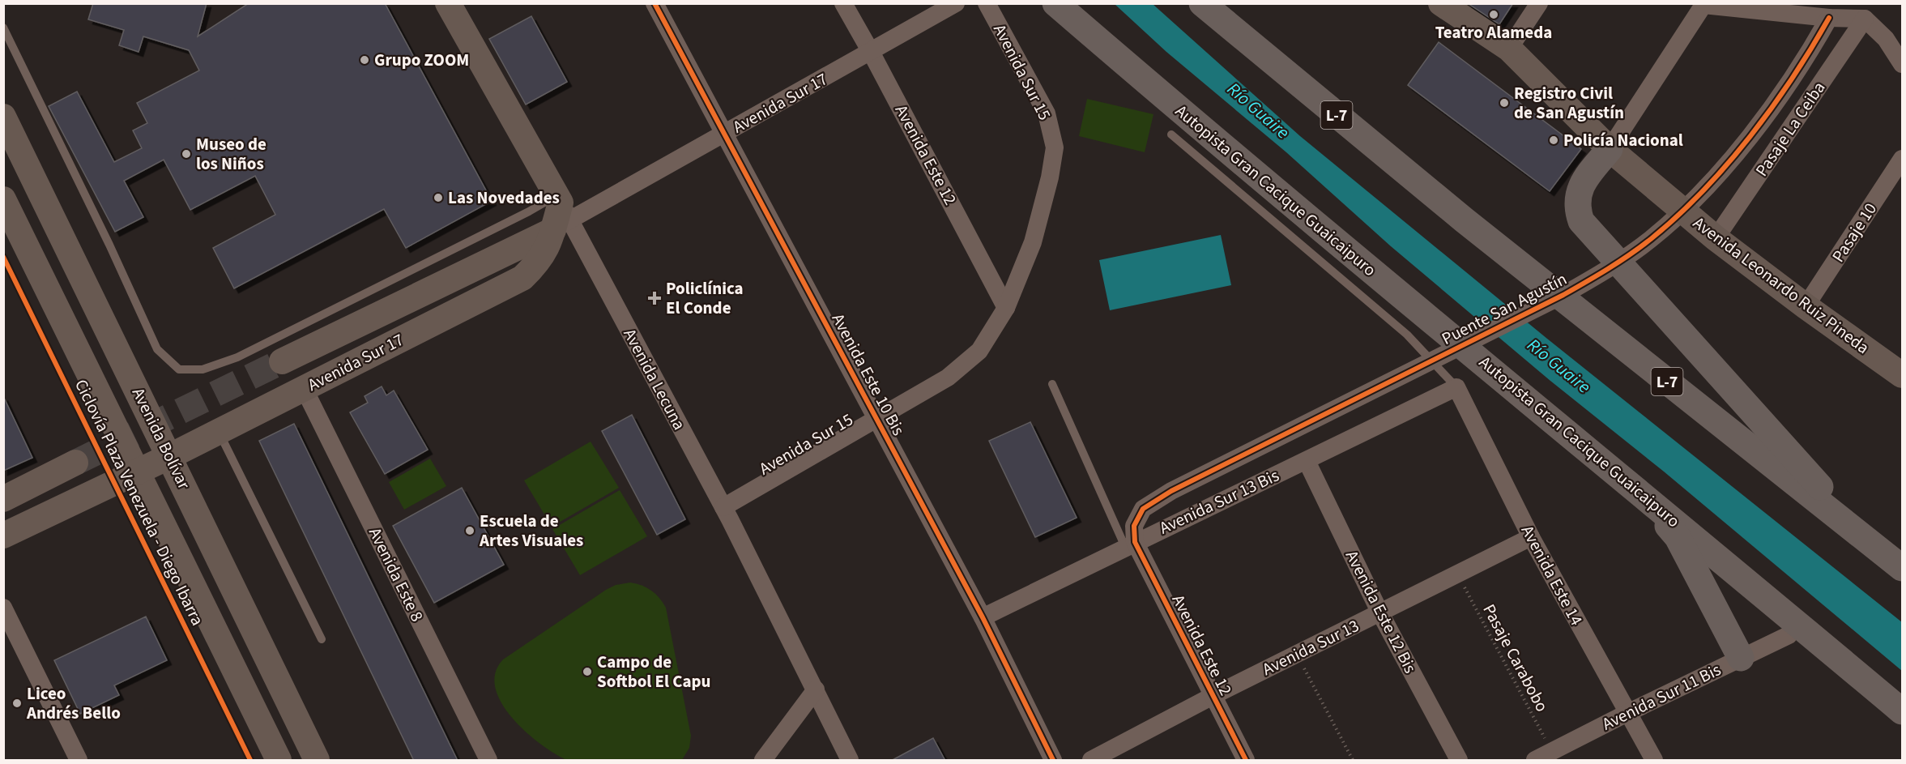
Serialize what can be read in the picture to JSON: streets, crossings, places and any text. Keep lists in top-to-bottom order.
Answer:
{
  "streets": {
    "highway": ["L-7", "Autopista Gran Cacique Guaicaipuro"],
    "main road": [
      "Avenida Sur 17",
      "Avenida Leonardo Ruiz Pineda",
      "Avenida Lecuna",
      "Avenida Bolívar"
    ],
    "street": [
      "Avenida Sur 15",
      "Pasaje La Ceiba",
      "Avenida Este 12",
      "Pasaje 10",
      "Puente San Agustín",
      "Avenida Este 10 Bis",
      "Avenida Sur 13 Bis",
      "Avenida Este 8",
      "Avenida Este 14",
      "Avenida Este 12 Bis",
      "Avenida Sur 13",
      "Avenida Sur 11 Bis"
    ],
    "path": ["Pasaje Carabobo"],
    "cycle path": ["Ciclovía Plaza Venezuela - Diego Ibarra"]
  },
  "crossings": [
    ["Avenida Sur 15", "Avenida Este 12"],
    ["Avenida Sur 15", "Avenida Este 10 Bis"],
    ["Avenida Sur 15", "Avenida Lecuna"],
    ["Avenida Sur 17", "Avenida Este 12"],
    ["Avenida Sur 17", "Avenida Este 10 Bis"],
    ["Avenida Sur 17", "Avenida Lecuna"],
    ["Avenida Sur 17", "Avenida Bolívar"],
    ["Avenida Sur 17", "Avenida Este 8"],
    ["Pasaje La Ceiba", "Avenida Leonardo Ruiz Pineda"],
    ["Avenida Este 12", "Puente San Agustín"],
    ["Avenida Este 12", "Avenida Sur 13 Bis"],
    ["Avenida Este 12", "Avenida Sur 13"],
    ["Pasaje 10", "Avenida Leonardo Ruiz Pineda"],
    ["Puente San Agustín", "Avenida Sur 13 Bis"],
    ["Avenida Este 10 Bis", "Avenida Sur 13 Bis"],
    ["Avenida Sur 13 Bis", "Avenida Este 14"],
    ["Avenida Sur 13 Bis", "Avenida Este 12 Bis"],
    ["Avenida Este 14", "Avenida Sur 13"],
    ["Avenida Este 14", "Avenida Sur 11 Bis"],
    ["Avenida Este 12 Bis", "Avenida Sur 13"],
    ["Avenida Sur 13", "Pasaje Carabobo"],
    ["Pasaje Carabobo", "Avenida Sur 11 Bis"]
  ],
  "water": ["Río Guaire"],
  "places": {
    "other": [
      "Teatro Alameda",
      "Grupo ZOOM",
      "Registro Civil de San Agustín",
      "Policía Nacional",
      "Museo de los Niños",
      "Las Novedades",
      "Escuela de Artes Visuales",
      "Campo de Softbol El Capu",
      "Liceo Andrés Bello"
    ],
    "health": ["Policlínica El Conde"]
  }
}
